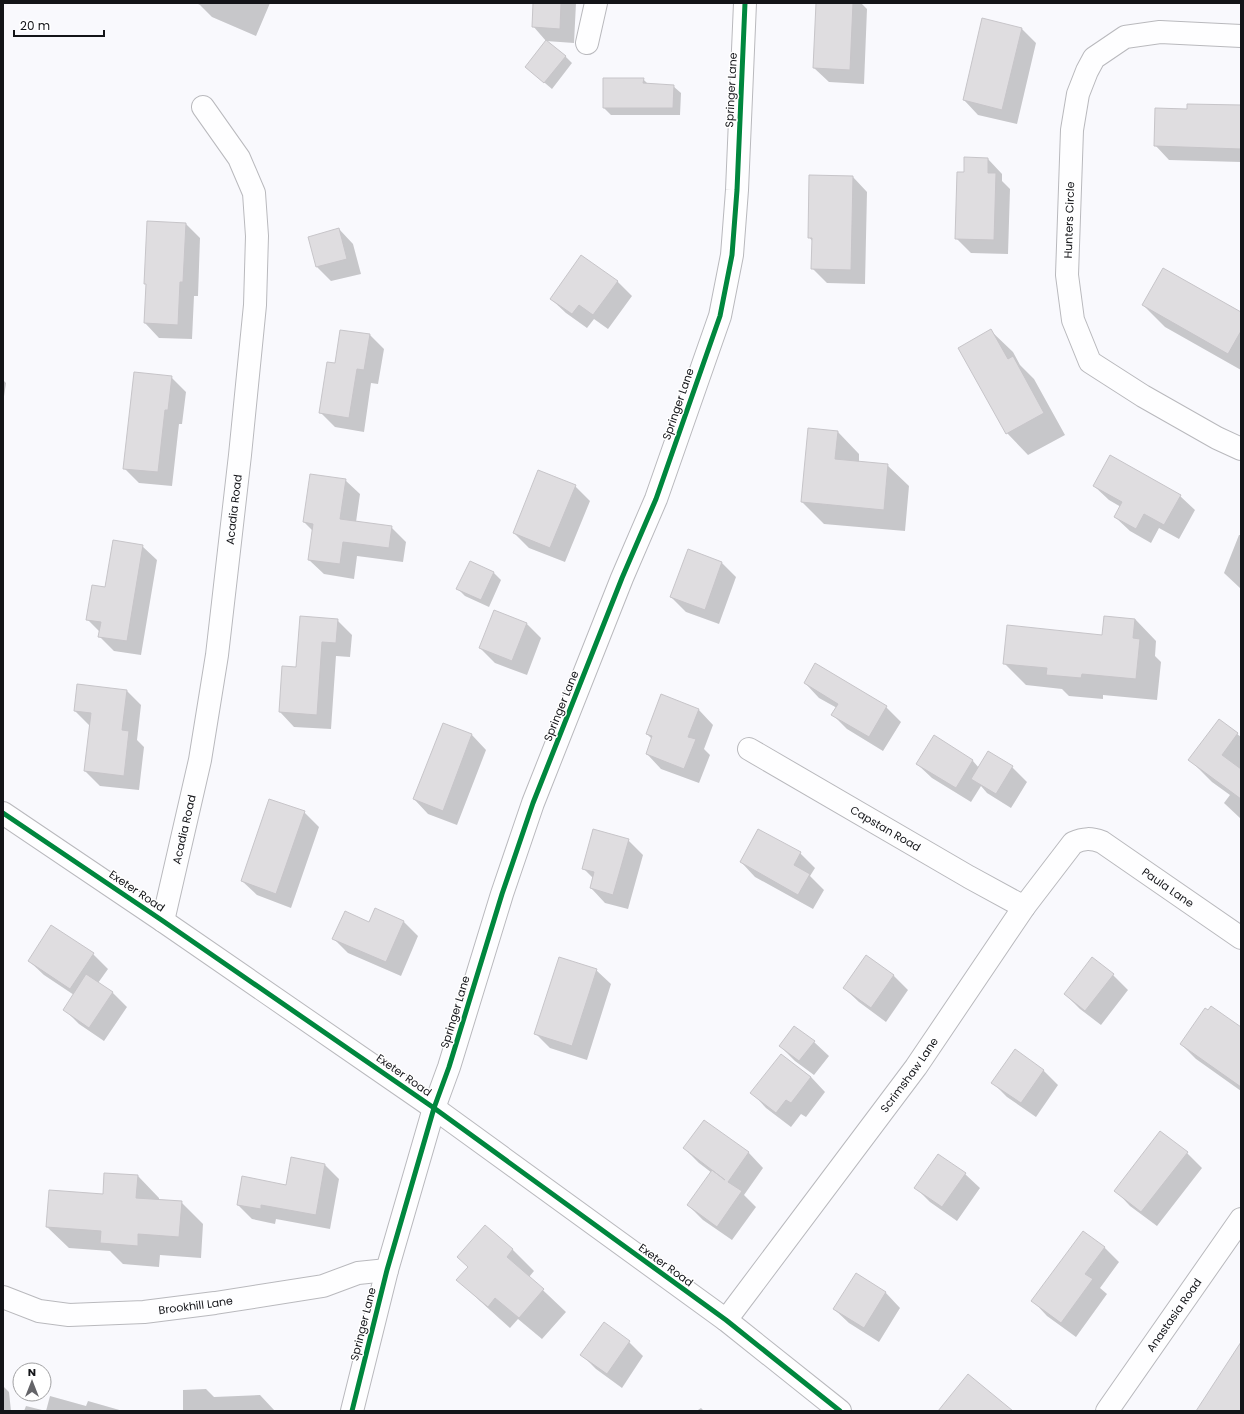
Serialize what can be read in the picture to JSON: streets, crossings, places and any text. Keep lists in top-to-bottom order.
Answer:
{
  "streets": {
    "street": [
      "Springer Lane",
      "Hunters Circle",
      "Acadia Road",
      "Capstan Road",
      "Paula Lane",
      "Exeter Road",
      "Scrimshaw Lane",
      "Brookhill Lane",
      "Anastasia Road"
    ]
  },
  "crossings": [
    ["Springer Lane", "Exeter Road"],
    ["Springer Lane", "Brookhill Lane"],
    ["Acadia Road", "Exeter Road"],
    ["Capstan Road", "Scrimshaw Lane"],
    ["Paula Lane", "Scrimshaw Lane"],
    ["Exeter Road", "Scrimshaw Lane"]
  ],
  "scale_bar": "20 m",
  "north": "top"
}
